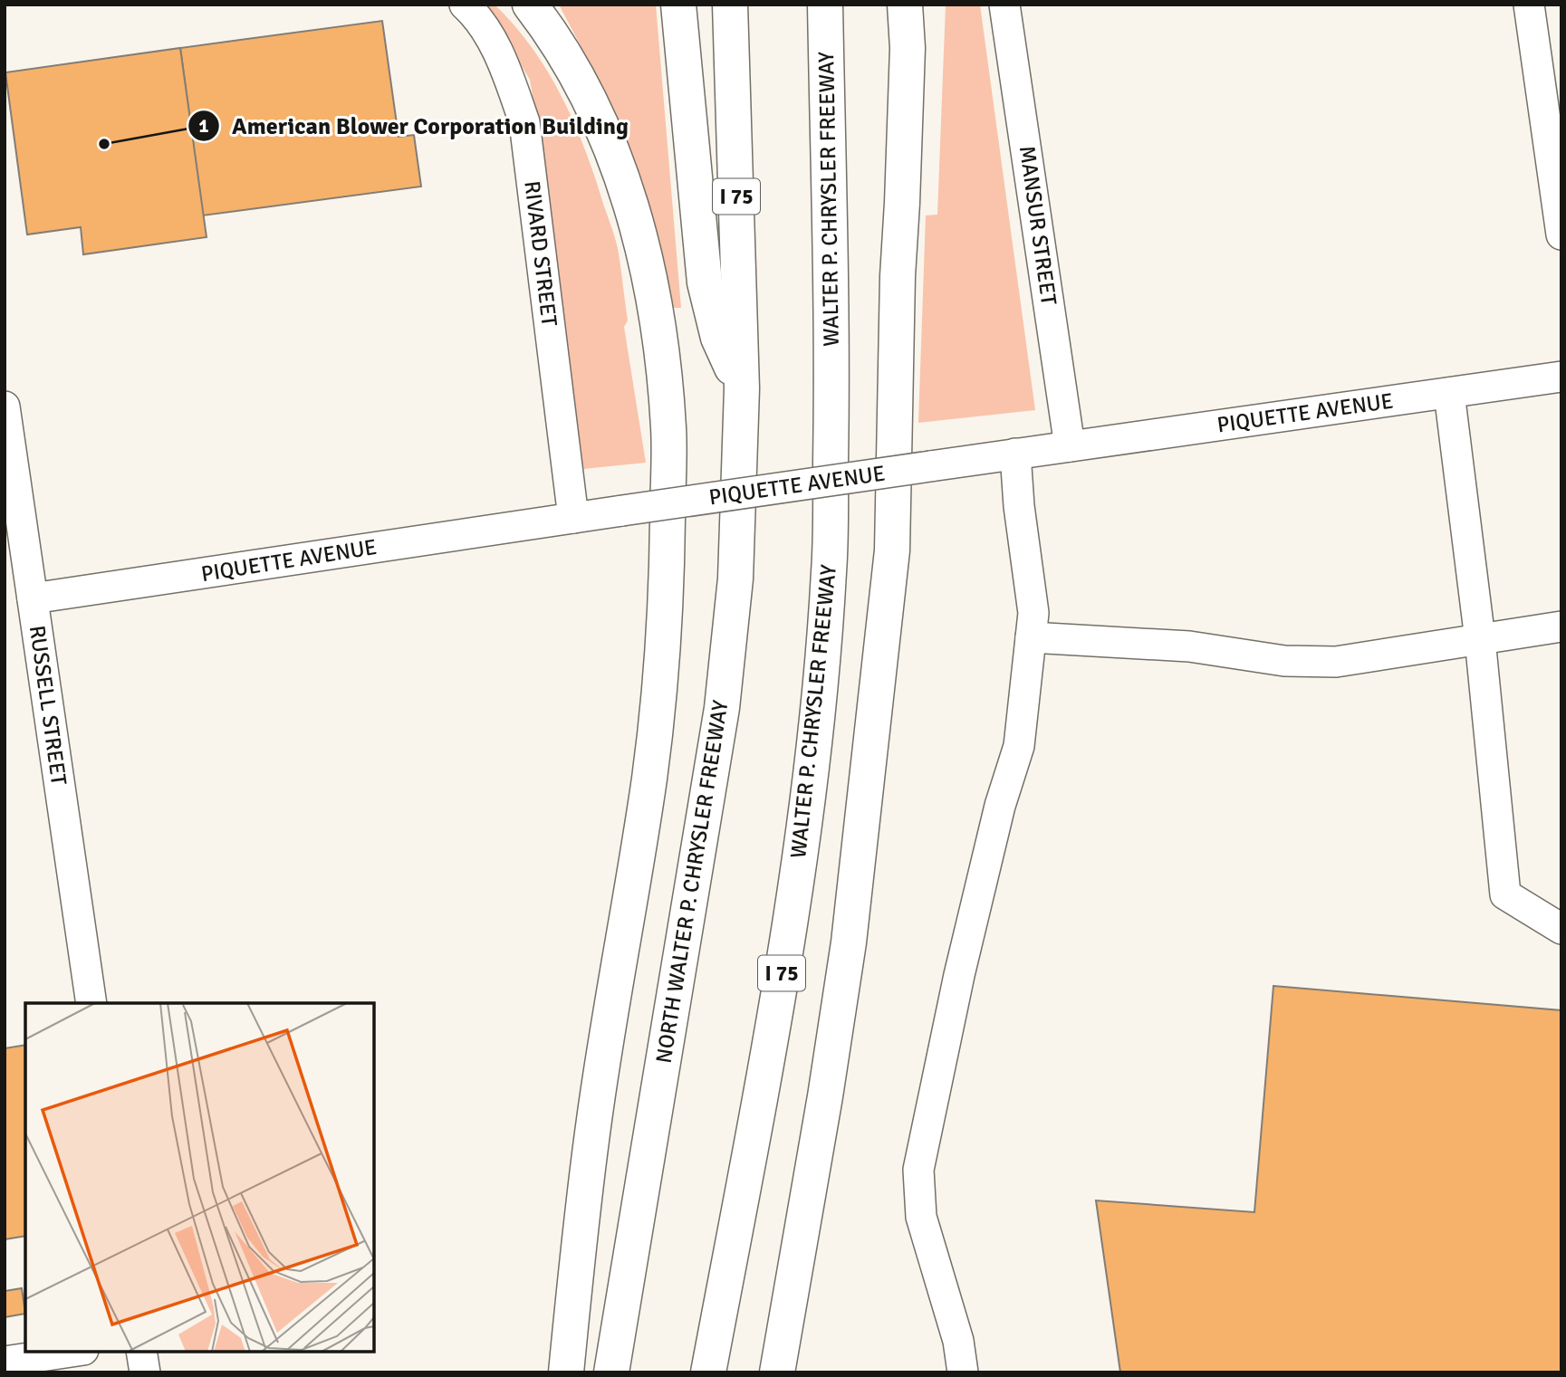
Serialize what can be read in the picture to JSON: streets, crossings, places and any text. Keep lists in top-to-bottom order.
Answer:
{
  "streets": {
    "highway": ["I 75", "WALTER P. CHRYSLER FREEWAY", "NORTH WALTER P. CHRYSLER FREEWAY"],
    "street": [
      "MANSUR STREET",
      "RIVARD STREET",
      "PIQUETTE AVENUE",
      "RUSSELL STREET"
    ]
  },
  "crossings": [
    ["I 75", "NORTH WALTER P. CHRYSLER FREEWAY"],
    ["MANSUR STREET", "PIQUETTE AVENUE"],
    ["RIVARD STREET", "PIQUETTE AVENUE"],
    ["PIQUETTE AVENUE", "RUSSELL STREET"]
  ],
  "places": ["American Blower Corporation Building"]
}
